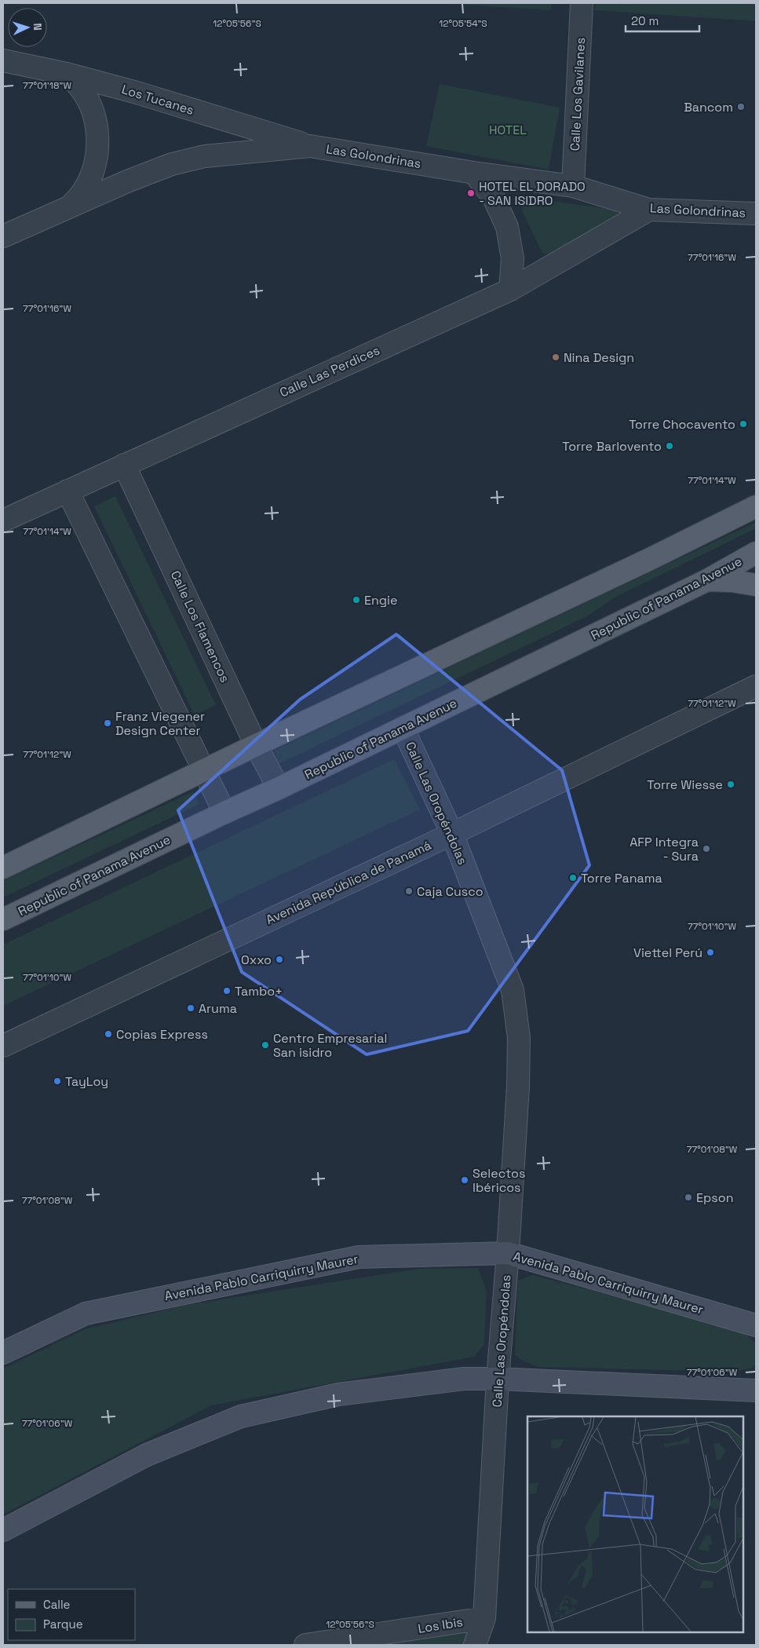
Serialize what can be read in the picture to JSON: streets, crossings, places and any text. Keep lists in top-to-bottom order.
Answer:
{
  "streets": {
    "main road": ["Republic of Panama Avenue", "Avenida Pablo Carriquirry Maurer"],
    "street": [
      "Calle Los Gavilanes",
      "Los Tucanes",
      "Las Golondrinas",
      "Calle Las Perdices",
      "Calle Los Flamencos",
      "Calle Las Oropéndolas",
      "Avenida República de Panamá",
      "Los Ibis"
    ]
  },
  "crossings": [
    ["Calle Los Gavilanes", "Las Golondrinas"],
    ["Los Tucanes", "Las Golondrinas"],
    ["Las Golondrinas", "Calle Las Perdices"],
    ["Calle Las Perdices", "Calle Los Flamencos"],
    ["Republic of Panama Avenue", "Calle Los Flamencos"],
    ["Republic of Panama Avenue", "Calle Las Oropéndolas"],
    ["Calle Las Oropéndolas", "Avenida República de Panamá"],
    ["Calle Las Oropéndolas", "Avenida Pablo Carriquirry Maurer"],
    ["Calle Las Oropéndolas", "Los Ibis"]
  ],
  "parks": ["HOTEL"],
  "places": [
    "Bancom",
    "HOTEL EL DORADO - SAN ISIDRO",
    "Nina Design",
    "Torre Chocavento",
    "Torre Barlovento",
    "Engie",
    "Franz Viegener Design Center",
    "Torre Wiesse",
    "AFP Integra - Sura",
    "Torre Panama",
    "Caja Cusco",
    "Viettel Perú",
    "Oxxo",
    "Tambo+",
    "Aruma",
    "Copias Express",
    "Centro Empresarial San isidro",
    "TayLoy",
    "Selectos Ibéricos",
    "Epson"
  ],
  "legend": ["Calle", "Parque"],
  "scale_bar": "20 m",
  "north": "right",
  "coordinates": [
    "12°05'56\"S",
    "12°05'54\"S",
    "77°01'18\"W",
    "77°01'16\"W",
    "77°01'14\"W",
    "77°01'12\"W",
    "77°01'10\"W",
    "77°01'08\"W",
    "77°01'06\"W"
  ]
}
